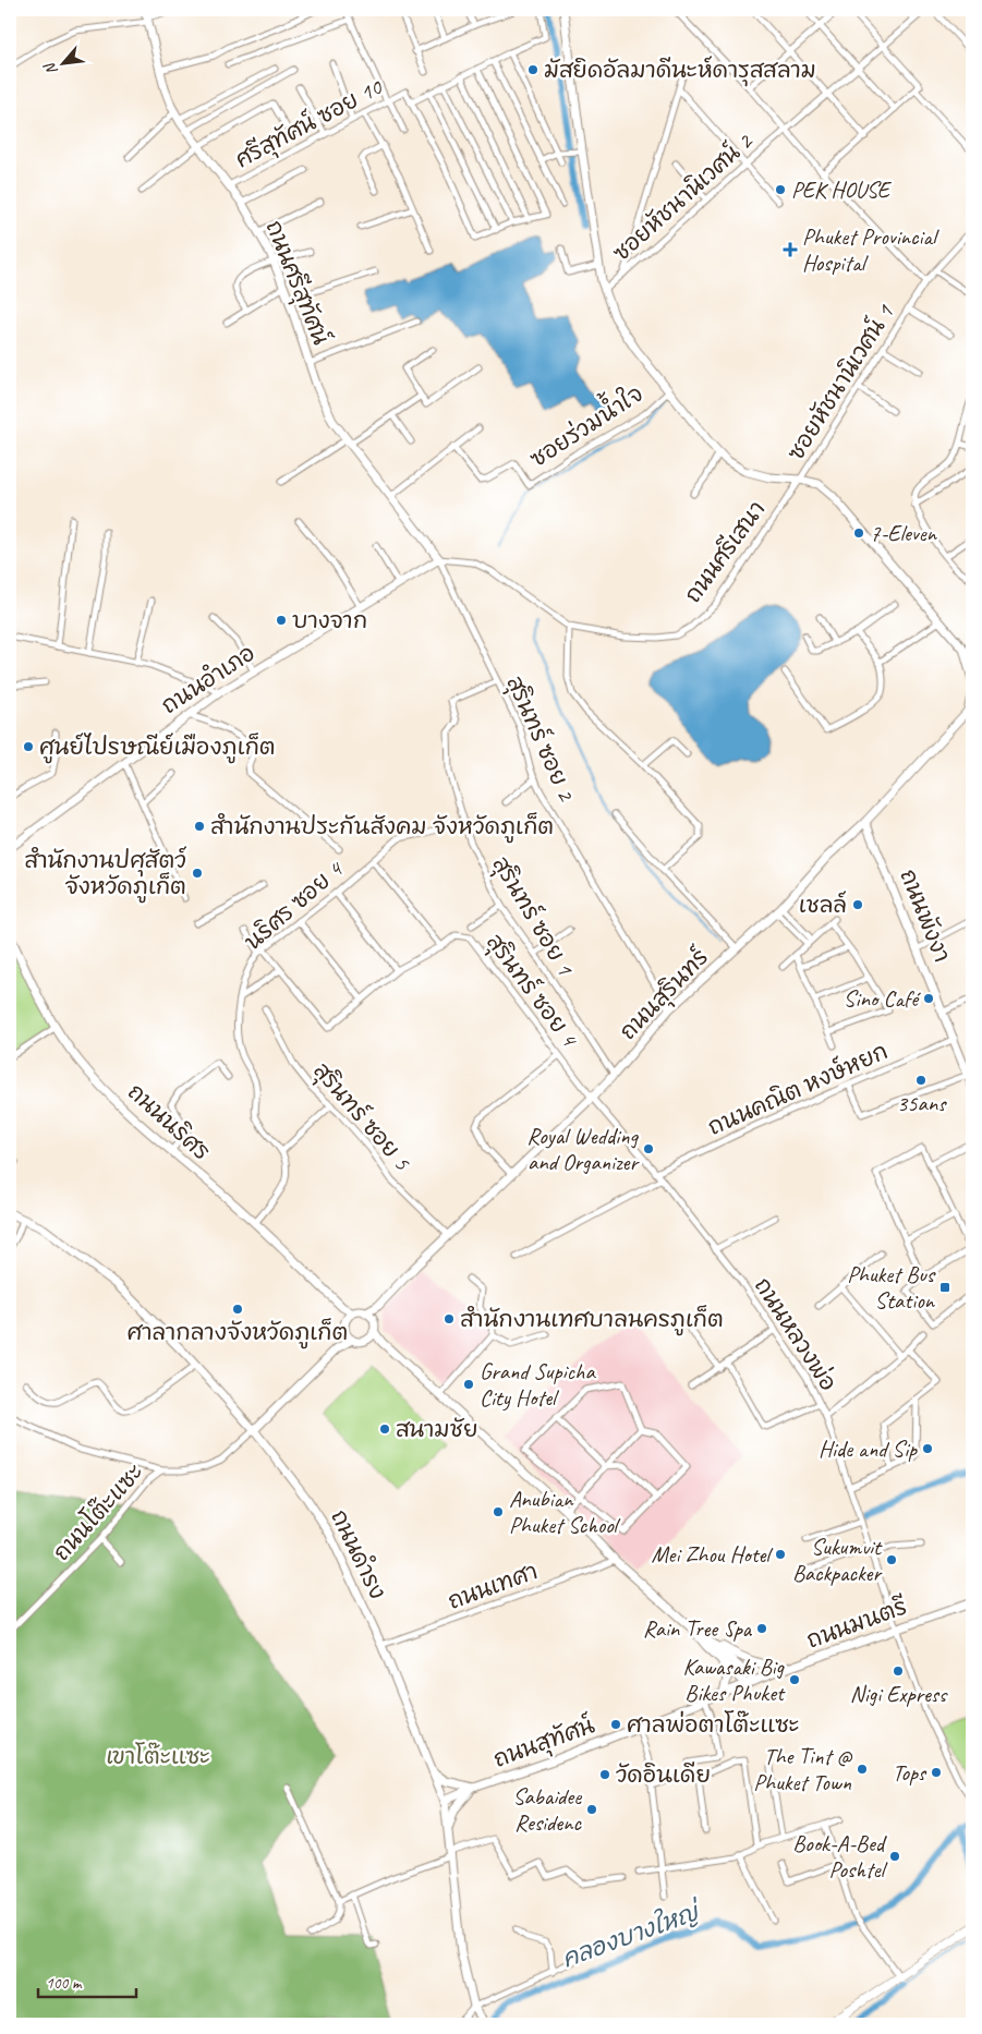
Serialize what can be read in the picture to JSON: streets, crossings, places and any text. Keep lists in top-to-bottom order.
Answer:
{
  "streets": {
    "street": [
      "ศรีสุทัศน์ ซอย 10",
      "ซอยหัชนานิเวศน์ 2",
      "ถนนศรีสุทัศน์",
      "ซอยหัชนานิเวศน์ 1",
      "ซอยร่วมน้ำใจ",
      "ถนนศรีเสนา",
      "ถนนอำเภอ",
      "สุรินทร์ ซอย 2",
      "นริศร ซอย 4",
      "สุรินทร์ ซอย 1",
      "ถนนพังงา",
      "สุรินทร์ ซอย 4",
      "ถนนสุรินทร์",
      "ถนนคณิต หงษ์หยก",
      "สุรินทร์ ซอย 5",
      "ถนนนริศร",
      "ถนนหลวงพ่อ",
      "ถนนโต๊ะแซะ",
      "ถนนดำรง",
      "ถนนเทศา",
      "ถนนมนตรี",
      "ถนนสุทัศน์"
    ]
  },
  "crossings": [
    ["ศรีสุทัศน์ ซอย 10", "ถนนศรีสุทัศน์"],
    ["ถนนศรีสุทัศน์", "ถนนศรีเสนา"],
    ["ถนนศรีสุทัศน์", "ถนนอำเภอ"],
    ["ถนนศรีสุทัศน์", "สุรินทร์ ซอย 2"],
    ["ซอยหัชนานิเวศน์ 1", "ถนนศรีเสนา"],
    ["ถนนศรีเสนา", "ถนนอำเภอ"],
    ["ถนนศรีเสนา", "สุรินทร์ ซอย 2"],
    ["ถนนอำเภอ", "สุรินทร์ ซอย 2"],
    ["สุรินทร์ ซอย 2", "สุรินทร์ ซอย 1"],
    ["สุรินทร์ ซอย 2", "ถนนสุรินทร์"],
    ["นริศร ซอย 4", "สุรินทร์ ซอย 1"],
    ["สุรินทร์ ซอย 1", "ถนนสุรินทร์"],
    ["ถนนพังงา", "ถนนสุรินทร์"],
    ["ถนนพังงา", "ถนนคณิต หงษ์หยก"],
    ["สุรินทร์ ซอย 4", "ถนนสุรินทร์"],
    ["สุรินทร์ ซอย 4", "ถนนหลวงพ่อ"],
    ["ถนนสุรินทร์", "สุรินทร์ ซอย 5"],
    ["ถนนสุรินทร์", "ถนนนริศร"],
    ["ถนนสุรินทร์", "ถนนหลวงพ่อ"],
    ["ถนนคณิต หงษ์หยก", "ถนนหลวงพ่อ"],
    ["ถนนหลวงพ่อ", "ถนนมนตรี"],
    ["ถนนโต๊ะแซะ", "ถนนดำรง"],
    ["ถนนดำรง", "ถนนเทศา"],
    ["ถนนดำรง", "ถนนสุทัศน์"],
    ["ถนนมนตรี", "ถนนสุทัศน์"]
  ],
  "water": ["คลองบางใหญ่"],
  "parks": ["เขาโต๊ะแซะ"],
  "places": {
    "other": [
      "มัสยิดอัลมาดีนะห์ดารุสสลาม",
      "PEK HOUSE",
      "7-Eleven",
      "บางจาก",
      "ศูนย์ไปรษณีย์เมืองภูเก็ต",
      "สำนักงานประกันสังคม จังหวัดภูเก็ต",
      "สำนักงานปศุสัตว์ จังหวัดภูเก็ต",
      "เชลล์",
      "Sino Café",
      "35ans",
      "Royal Wedding and Organizer",
      "ศาลากลางจังหวัดภูเก็ต",
      "สำนักงานเทศบาลนครภูเก็ต",
      "Grand Supicha City Hotel",
      "สนามชัย",
      "Hide and Sip",
      "Anubian Phuket School",
      "Mei Zhou Hotel",
      "Sukumvit Backpacker",
      "Rain Tree Spa",
      "Nigi Express",
      "Kawasaki Big Bikes Phuket",
      "ศาลพ่อตาโต๊ะแซะ",
      "The Tint @ Phuket Town",
      "Tops",
      "วัดอินเดีย",
      "Sabaidee Residenc",
      "Book-A-Bed Poshtel"
    ],
    "health": ["Phuket Provincial Hospital"],
    "transit": ["Phuket Bus Station"]
  },
  "scale_bar": "100 m",
  "north": "bottom left"
}
